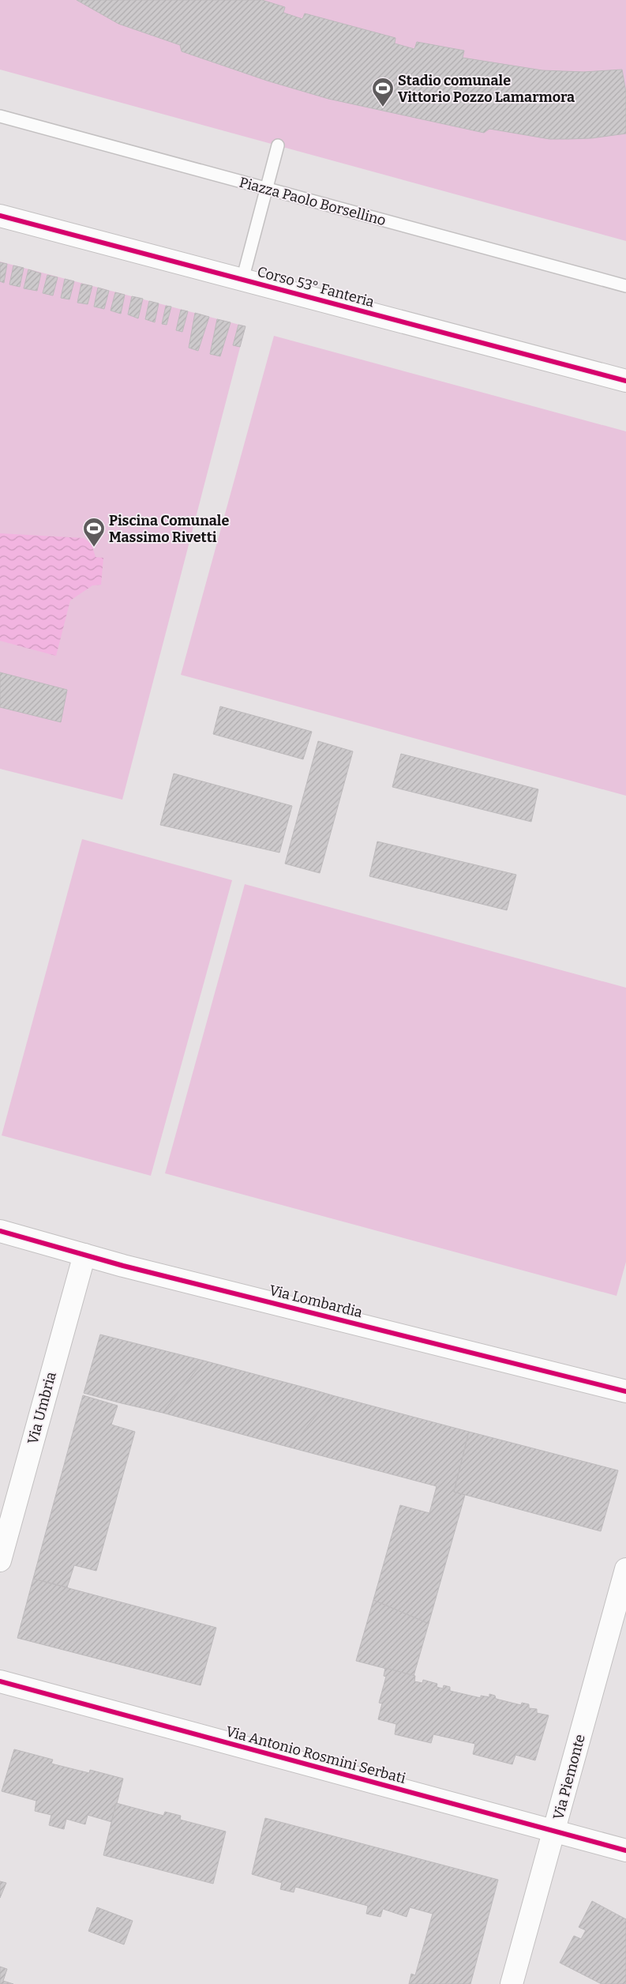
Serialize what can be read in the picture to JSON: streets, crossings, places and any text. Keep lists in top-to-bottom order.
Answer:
{
  "streets": {
    "street": [
      "Corso 53° Fanteria",
      "Via Lombardia",
      "Via Umbria",
      "Via Antonio Rosmini Serbati",
      "Via Piemonte"
    ],
    "lane": ["Piazza Paolo Borsellino"]
  },
  "crossings": [
    ["Via Lombardia", "Via Umbria"],
    ["Via Antonio Rosmini Serbati", "Via Piemonte"]
  ],
  "places": {
    "sports": ["Stadio comunale Vittorio Pozzo Lamarmora", "Piscina Comunale Massimo Rivetti"]
  }
}
